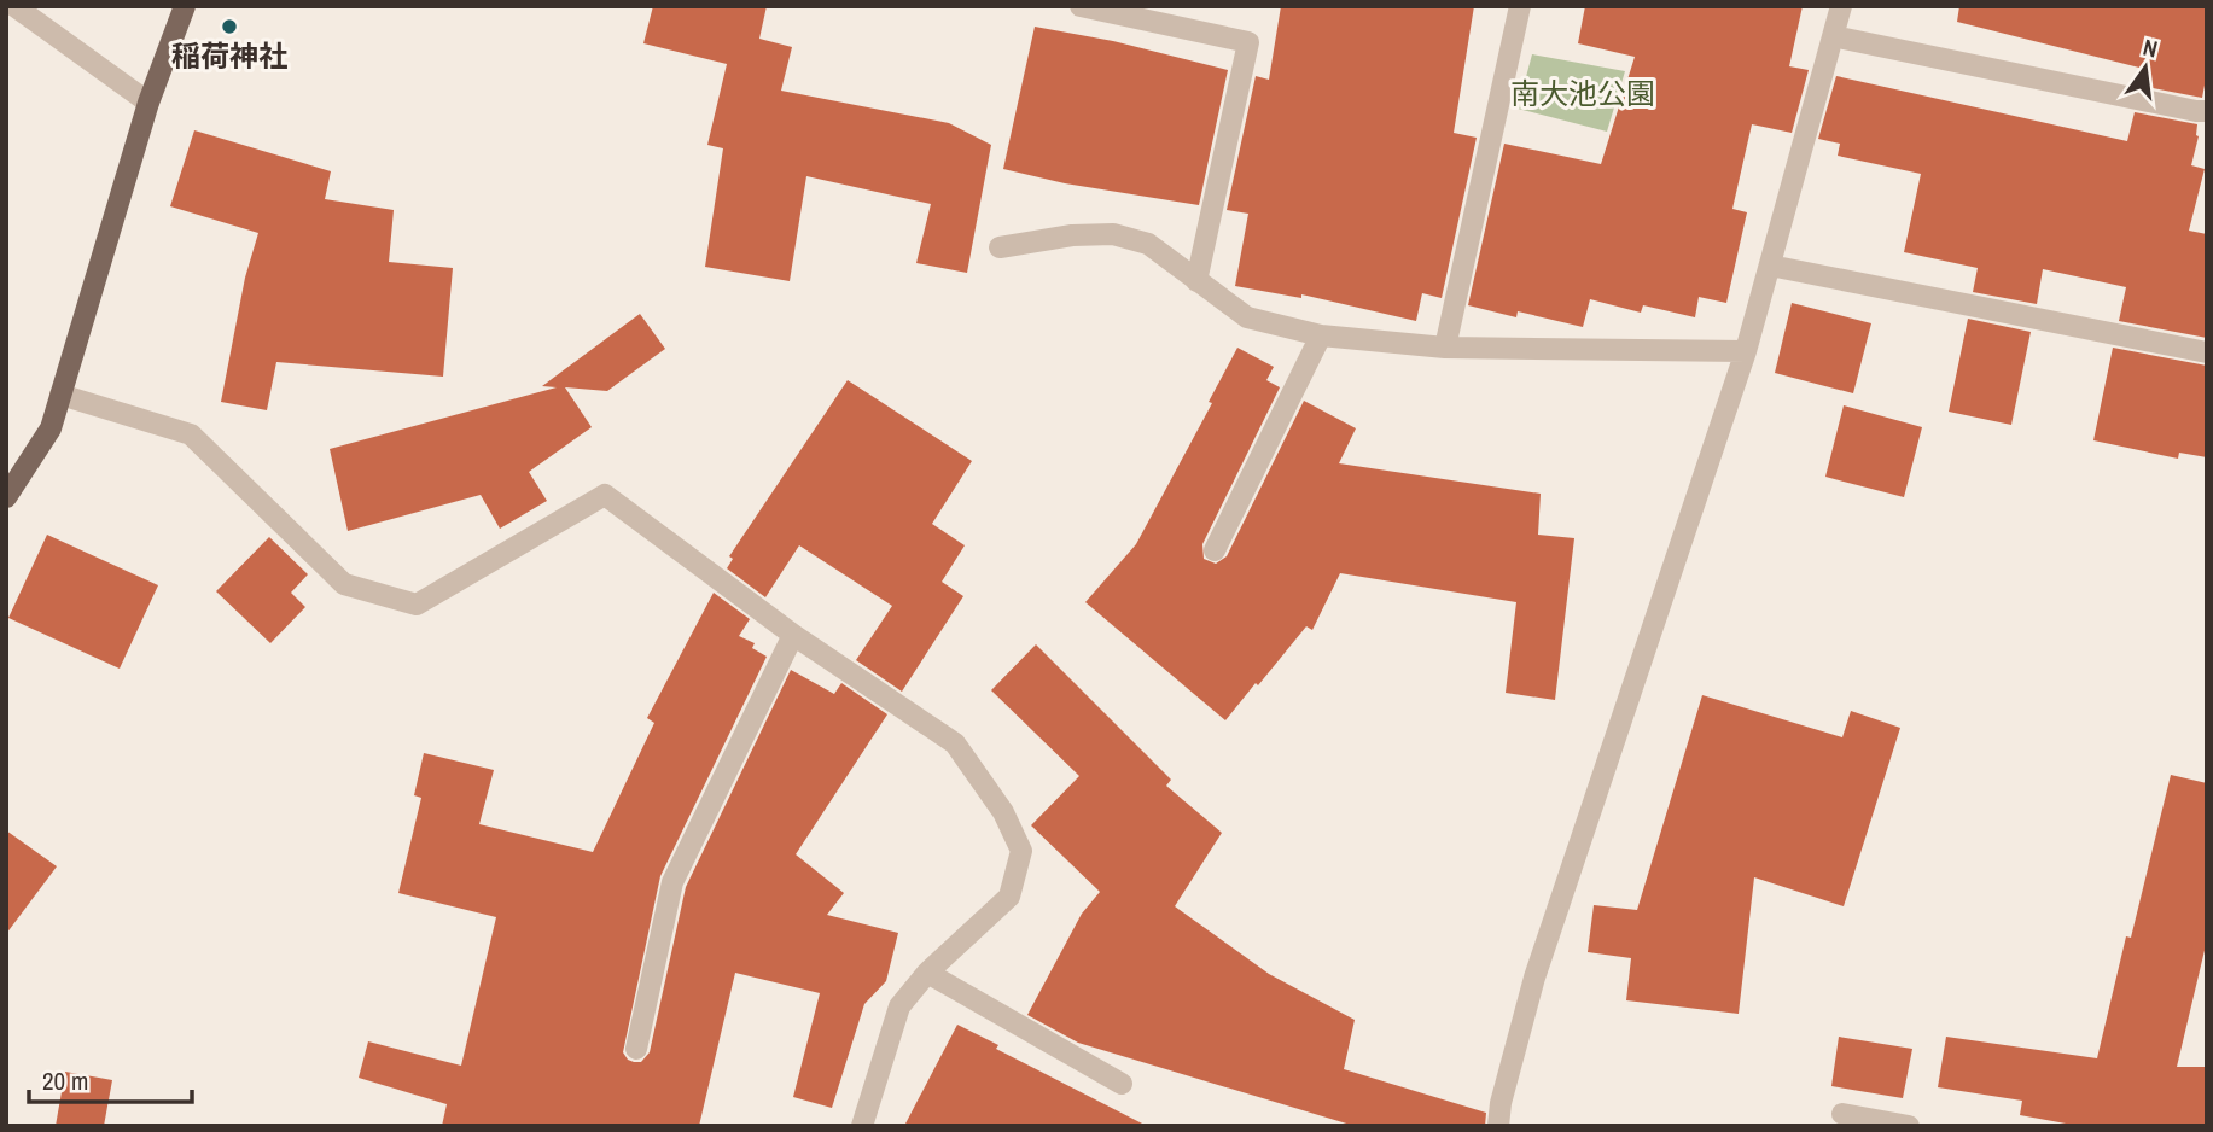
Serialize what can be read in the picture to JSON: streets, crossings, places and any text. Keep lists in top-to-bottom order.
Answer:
{
  "parks": ["南大池公園"],
  "places": ["稲荷神社"],
  "scale_bar": "20 m",
  "north": "top"
}
